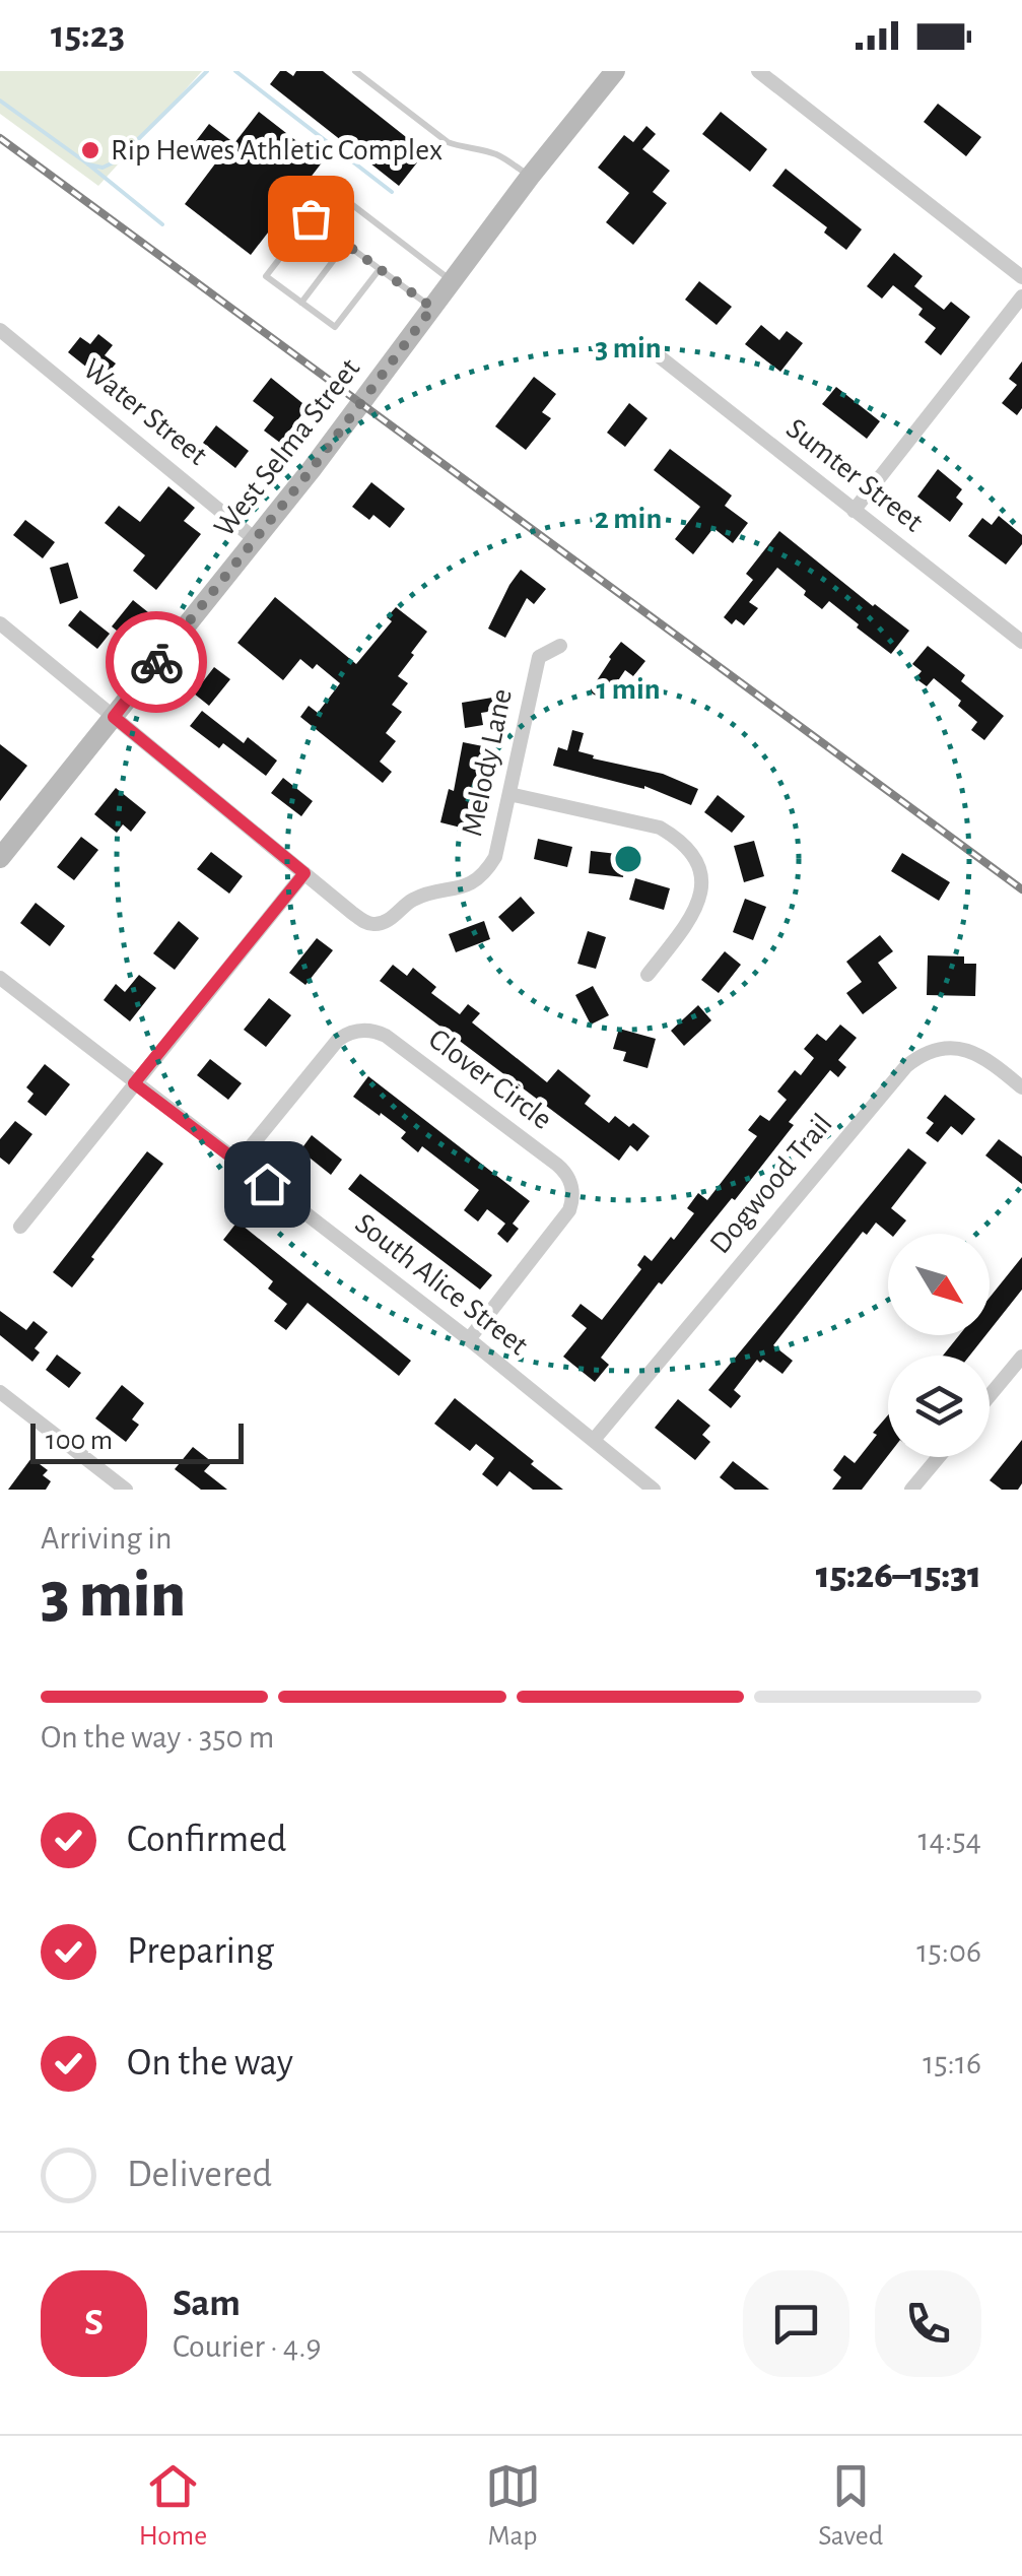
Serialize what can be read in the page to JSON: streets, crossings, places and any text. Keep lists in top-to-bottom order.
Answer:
{
  "streets": {
    "street": [
      "Water Street",
      "West Selma Street",
      "Sumter Street",
      "Melody Lane",
      "Clover Circle",
      "Dogwood Trail",
      "South Alice Street"
    ]
  },
  "crossings": [
    ["Water Street", "West Selma Street"],
    ["West Selma Street", "Melody Lane"],
    ["Clover Circle", "South Alice Street"],
    ["Dogwood Trail", "South Alice Street"]
  ],
  "places": ["Rip Hewes Athletic Complex"],
  "scale_bar": "100 m",
  "north": "bottom right",
  "page": {
    "status": "15:23",
    "scale": "100 m",
    "heading": ["3 min", "Arriving in", "15:26–15:31"],
    "panel": ["Sam", "Courier · 4.9"],
    "bar": "On the way · 350 m",
    "list": [
      ["Confirmed", "14:54"],
      ["Preparing", "15:06"],
      ["On the way", "15:16"],
      "Delivered"
    ],
    "round": "S",
    "tabs": ["Home", "Map", "Saved"]
  },
  "rings": ["3 min", "2 min", "1 min"]
}
